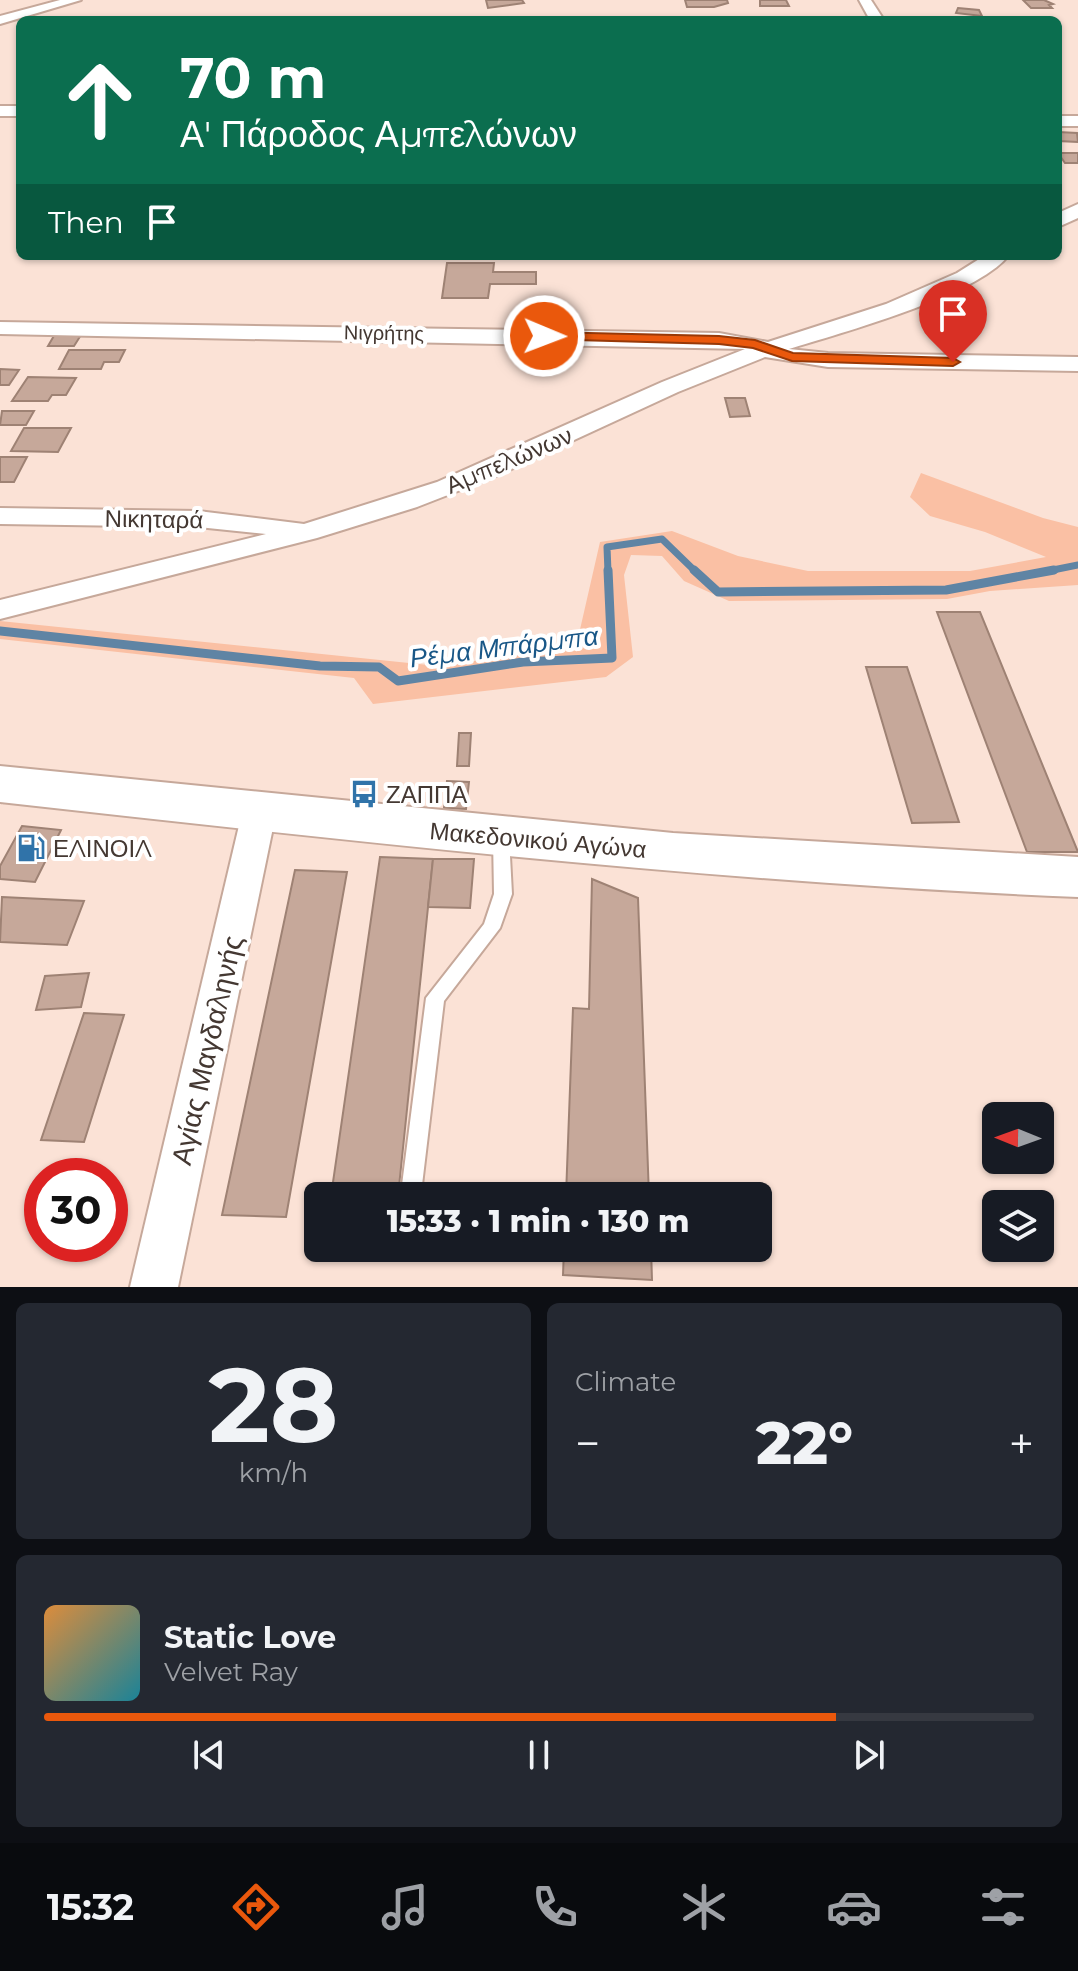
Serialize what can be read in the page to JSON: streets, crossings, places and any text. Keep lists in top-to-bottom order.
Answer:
{
  "streets": {
    "main road": ["Μακεδονικού Αγώνα"],
    "street": [
      "Νιγρήτης",
      "Αμπελώνων",
      "Νικηταρά",
      "Αγίας Μαγδαληνής"
    ]
  },
  "crossings": [
    ["Νιγρήτης", "Αμπελώνων"],
    ["Αμπελώνων", "Νικηταρά"],
    ["Μακεδονικού Αγώνα", "Αγίας Μαγδαληνής"]
  ],
  "water": ["Ρέμα Μπάρμπα"],
  "places": {
    "bus stop": ["ΖΑΠΠΑ"],
    "fuel station": ["ΕΛΙΝΟΙΛ"]
  },
  "north": "left",
  "page": {
    "turn": ["70 m", "Α' Πάροδος Αμπελώνων"],
    "then": "Then",
    "limit": "30",
    "trip": "15:33 · 1 min · 130 m",
    "tile": [
      ["28", "km/h"],
      "Climate"
    ],
    "heat": ["−", "22°", "+"],
    "song": ["Static Love", "Velvet Ray"],
    "tabs": "15:32"
  }
}
